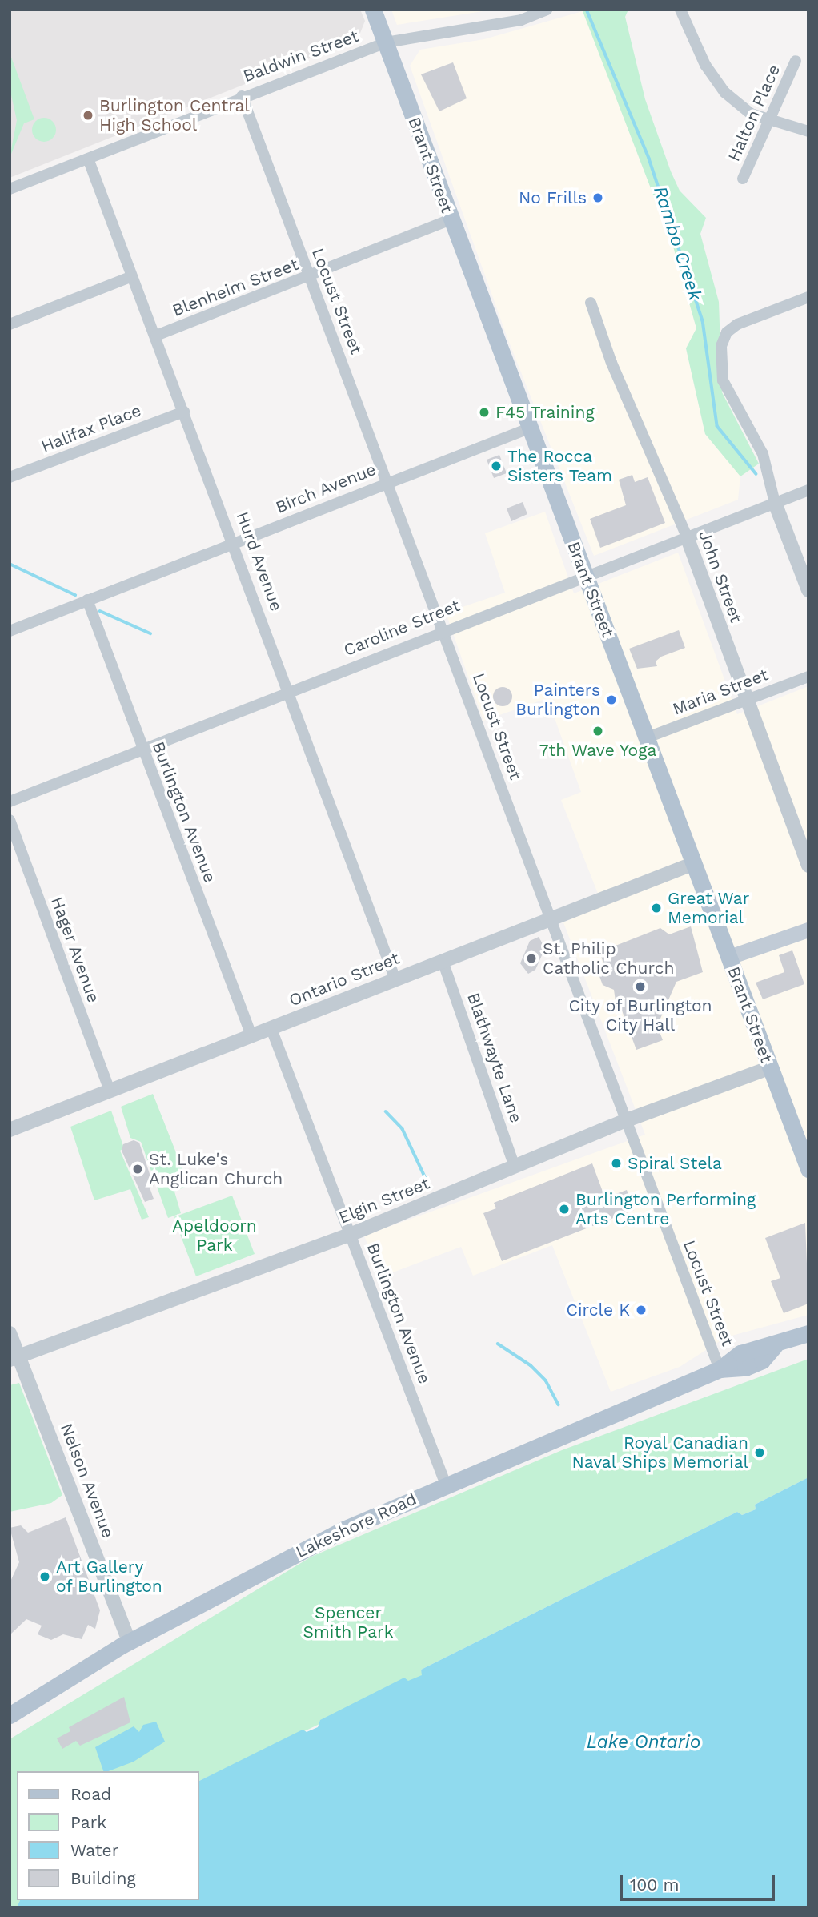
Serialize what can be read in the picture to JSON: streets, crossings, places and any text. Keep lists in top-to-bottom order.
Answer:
{
  "streets": {
    "main road": ["Brant Street", "Lakeshore Road"],
    "street": [
      "Baldwin Street",
      "Halton Place",
      "Blenheim Street",
      "Locust Street",
      "Halifax Place",
      "Birch Avenue",
      "Hurd Avenue",
      "John Street",
      "Caroline Street",
      "Maria Street",
      "Burlington Avenue",
      "Hager Avenue",
      "Ontario Street",
      "Blathwayte Lane",
      "Elgin Street",
      "Nelson Avenue"
    ]
  },
  "crossings": [
    ["Baldwin Street", "Brant Street"],
    ["Baldwin Street", "Locust Street"],
    ["Baldwin Street", "Hurd Avenue"],
    ["Brant Street", "Blenheim Street"],
    ["Brant Street", "Birch Avenue"],
    ["Brant Street", "Caroline Street"],
    ["Brant Street", "Maria Street"],
    ["Brant Street", "Ontario Street"],
    ["Brant Street", "Elgin Street"],
    ["Blenheim Street", "Locust Street"],
    ["Blenheim Street", "Hurd Avenue"],
    ["Locust Street", "Birch Avenue"],
    ["Locust Street", "Caroline Street"],
    ["Locust Street", "Ontario Street"],
    ["Locust Street", "Elgin Street"],
    ["Locust Street", "Lakeshore Road"],
    ["Halifax Place", "Hurd Avenue"],
    ["Birch Avenue", "Hurd Avenue"],
    ["Birch Avenue", "Burlington Avenue"],
    ["Hurd Avenue", "Caroline Street"],
    ["Hurd Avenue", "Ontario Street"],
    ["John Street", "Caroline Street"],
    ["John Street", "Maria Street"],
    ["Caroline Street", "Burlington Avenue"],
    ["Burlington Avenue", "Ontario Street"],
    ["Burlington Avenue", "Elgin Street"],
    ["Burlington Avenue", "Lakeshore Road"],
    ["Hager Avenue", "Ontario Street"],
    ["Ontario Street", "Blathwayte Lane"],
    ["Blathwayte Lane", "Elgin Street"],
    ["Elgin Street", "Nelson Avenue"],
    ["Nelson Avenue", "Lakeshore Road"]
  ],
  "water": ["Rambo Creek", "Lake Ontario"],
  "parks": ["Apeldoorn Park", "Spencer Smith Park"],
  "places": [
    "Burlington Central High School",
    "No Frills",
    "F45 Training",
    "The Rocca Sisters Team",
    "Painters Burlington",
    "7th Wave Yoga",
    "Great War Memorial",
    "St. Philip Catholic Church",
    "City of Burlington City Hall",
    "Spiral Stela",
    "St. Luke's Anglican Church",
    "Burlington Performing Arts Centre",
    "Circle K",
    "Royal Canadian Naval Ships Memorial",
    "Art Gallery of Burlington"
  ],
  "legend": [
    "Road",
    "Park",
    "Water",
    "Building"
  ],
  "scale_bar": "100 m"
}
